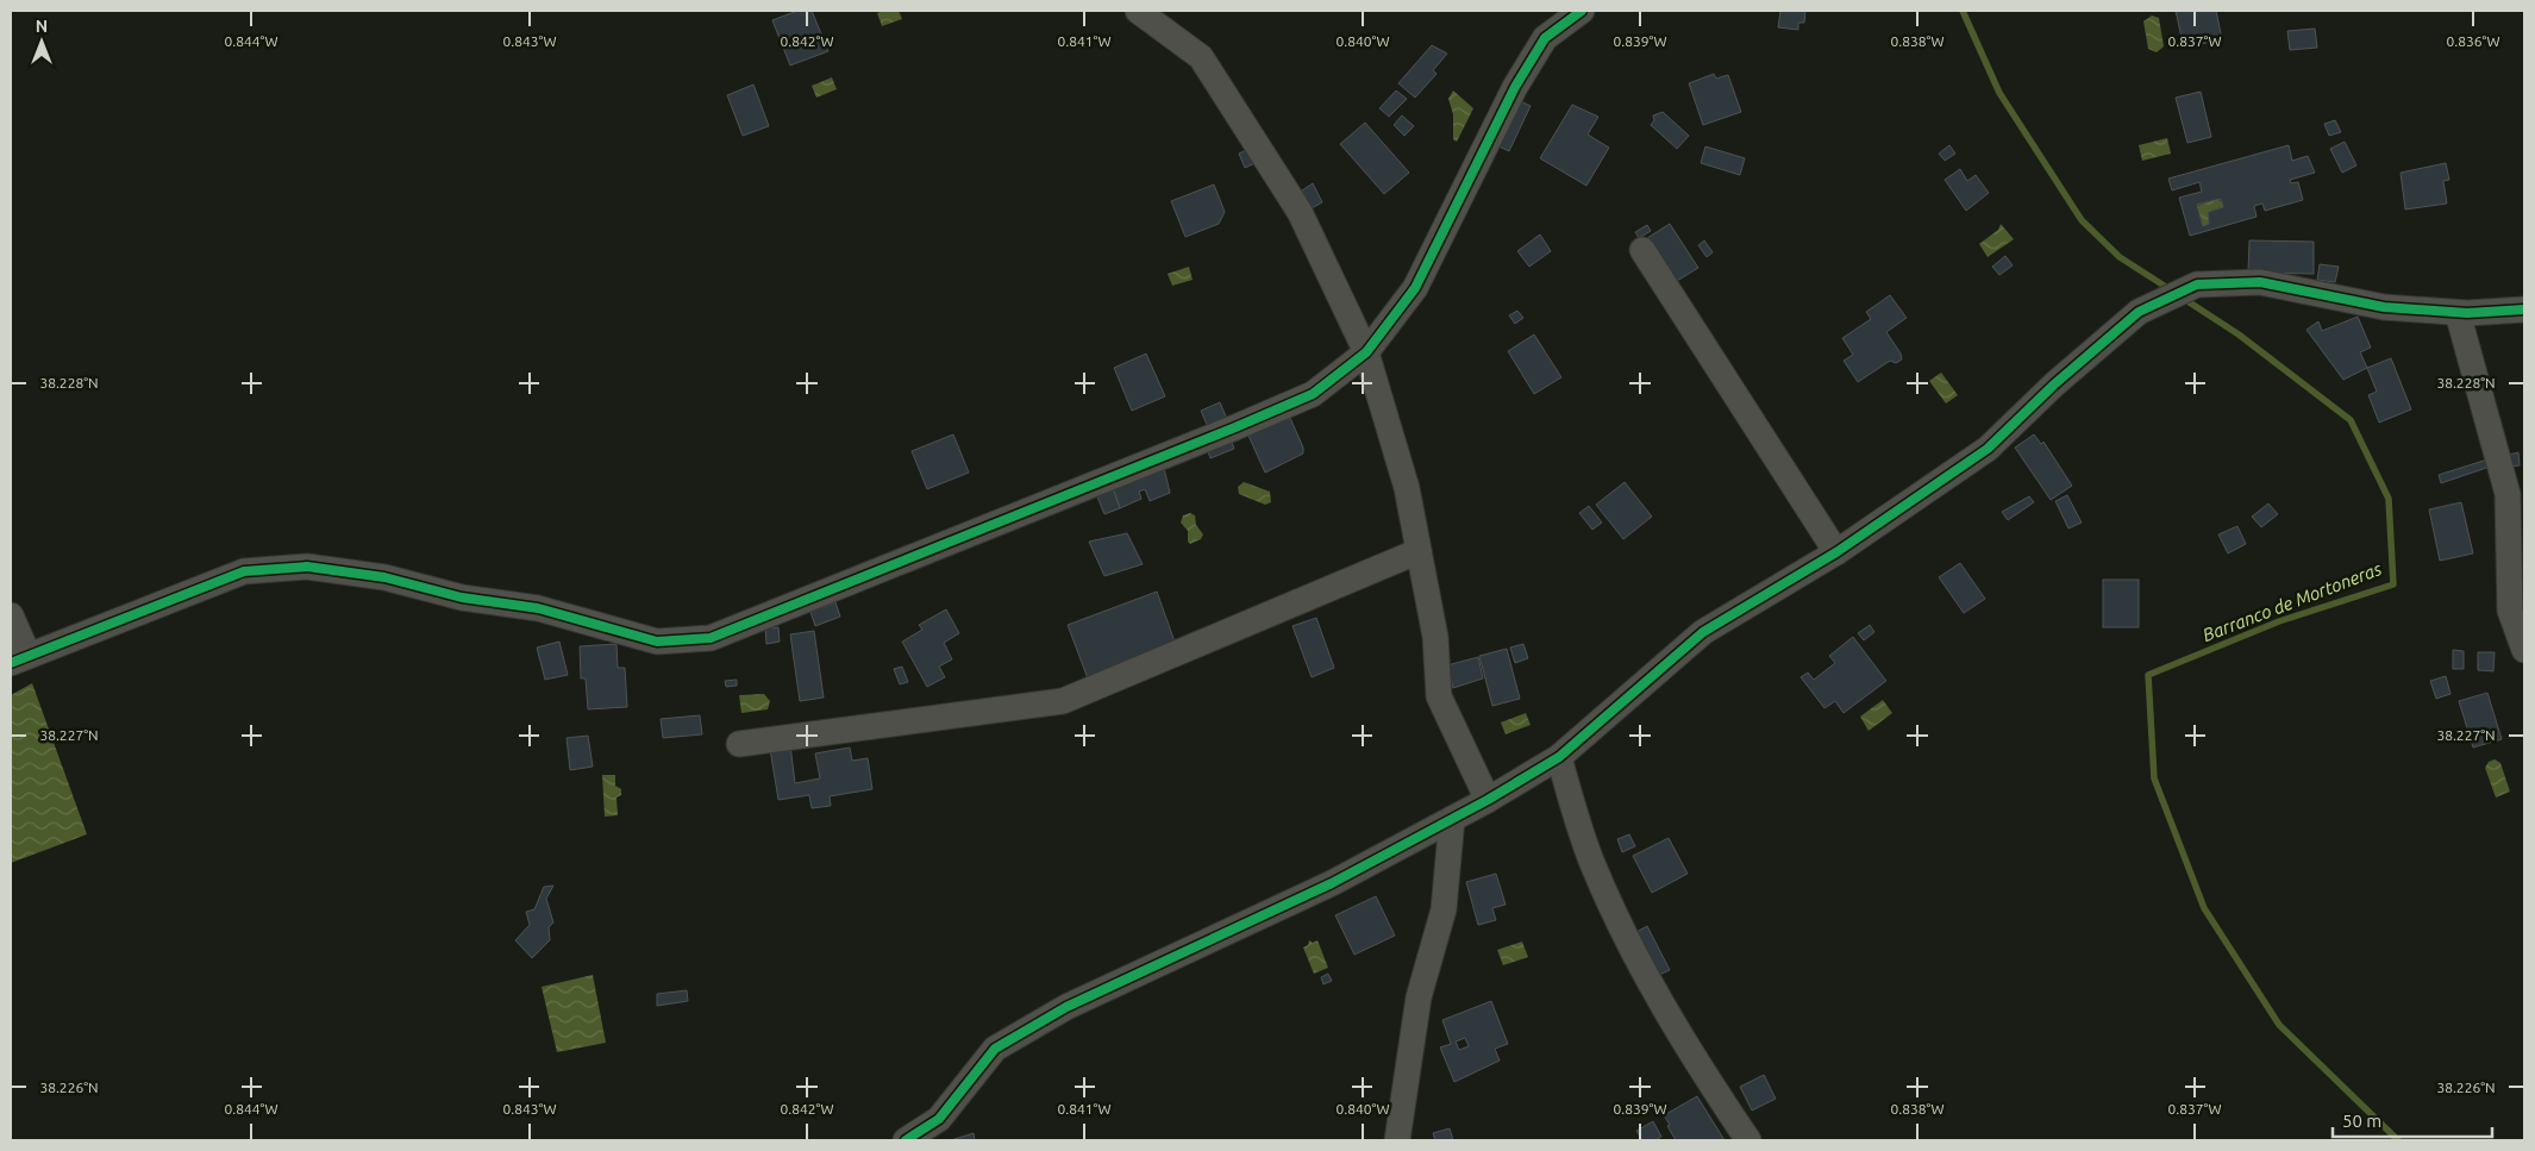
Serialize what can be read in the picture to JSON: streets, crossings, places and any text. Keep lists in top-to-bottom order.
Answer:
{
  "water": ["Barranco de Mortoneras"],
  "scale_bar": "50 m",
  "north": "top",
  "coordinates": [
    "0.844°W",
    "0.843°W",
    "0.842°W",
    "0.841°W",
    "0.840°W",
    "0.839°W",
    "0.838°W",
    "0.837°W",
    "0.836°W",
    "38.228°N",
    "38.227°N",
    "38.226°N"
  ]
}
